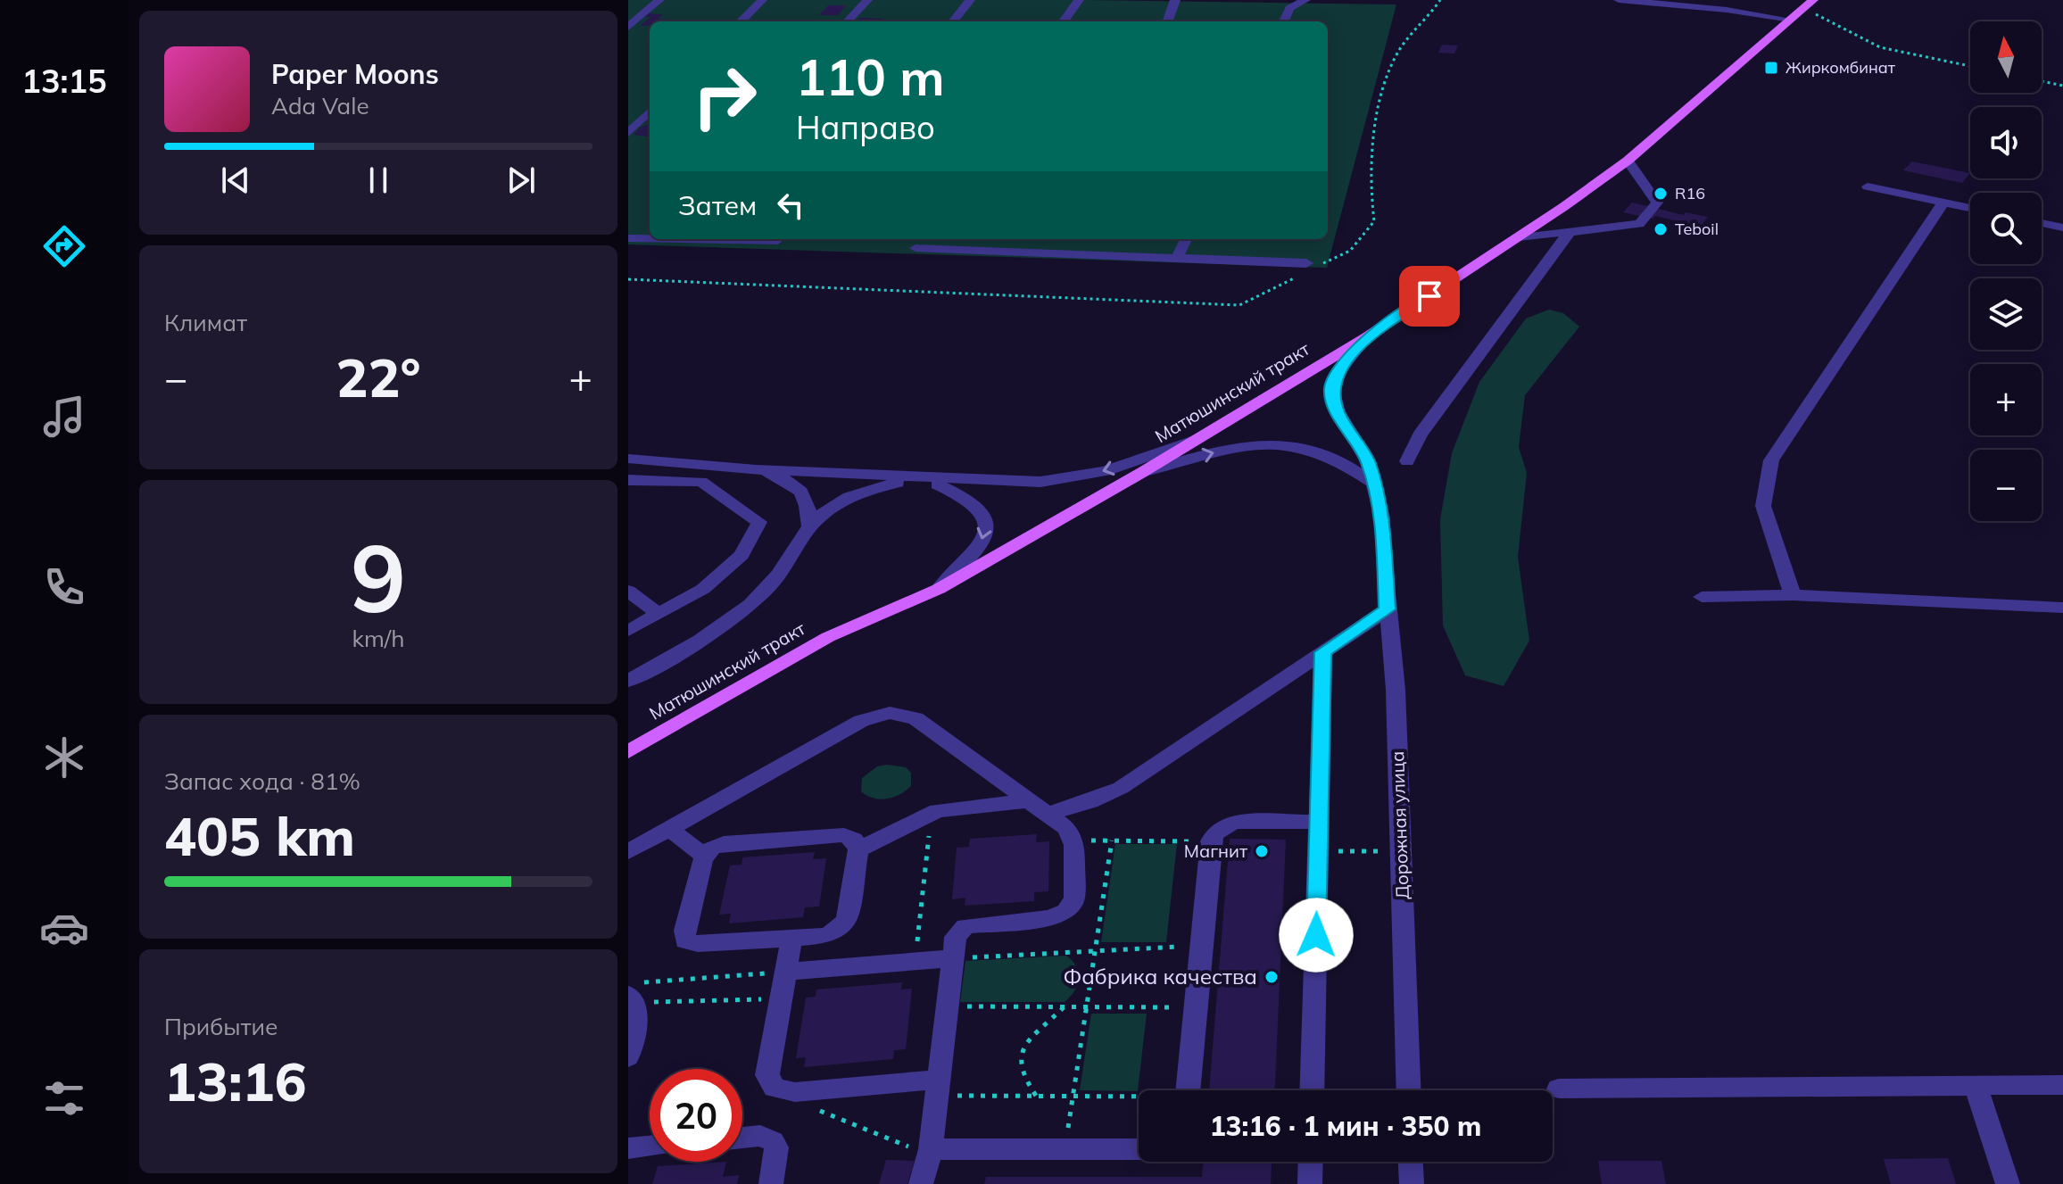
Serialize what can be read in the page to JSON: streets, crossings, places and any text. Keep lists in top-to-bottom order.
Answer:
{
  "streets": {
    "main road": ["Матюшинский тракт"],
    "street": ["Дорожная улица"]
  },
  "crossings": [
    ["Матюшинский тракт", "Дорожная улица"]
  ],
  "places": {
    "transit": ["Жиркомбинат"],
    "other": [
      "R16",
      "Teboil",
      "Магнит",
      "Фабрика качества"
    ]
  },
  "north": "top",
  "page": {
    "tabs": "13:15",
    "map_buttons": ["+", "−"],
    "turn": ["110 m", "Направо"],
    "song": ["Paper Moons", "Ada Vale"],
    "then": "Затем",
    "tile": [
      "Климат",
      ["9", "km/h"],
      ["Запас хода · 81%", "405 km"],
      ["Прибытие", "13:16"]
    ],
    "heat": ["−", "22°", "+"],
    "limit": "20",
    "trip": "13:16 · 1 мин · 350 m"
  }
}
